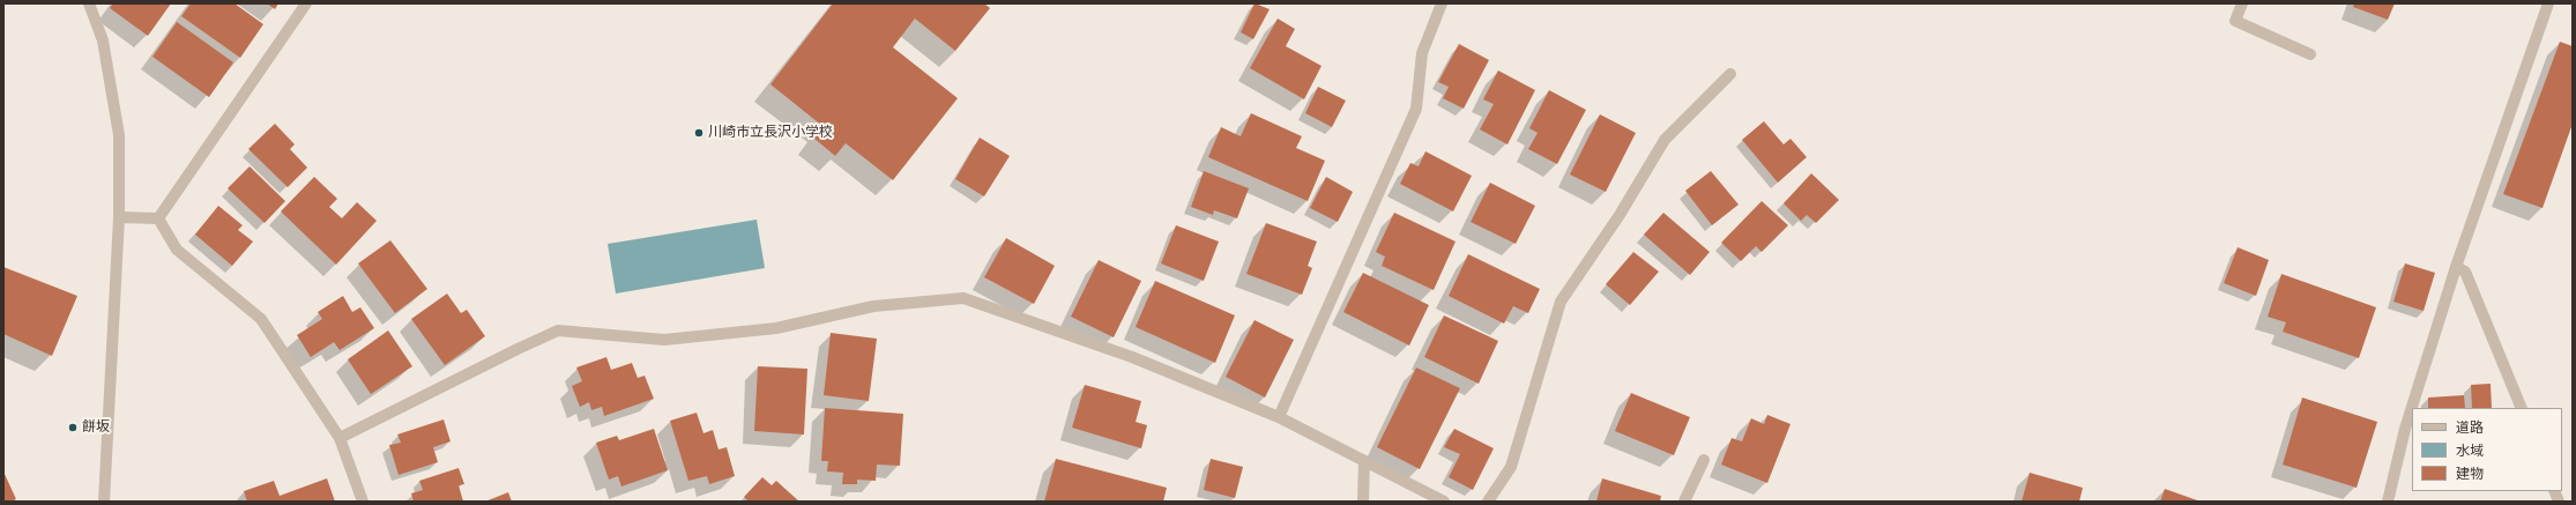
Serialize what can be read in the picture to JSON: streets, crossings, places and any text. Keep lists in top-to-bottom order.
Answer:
{
  "places": ["川崎市立長沢小学校", "餅坂"],
  "legend": ["道路", "水域", "建物"]
}
